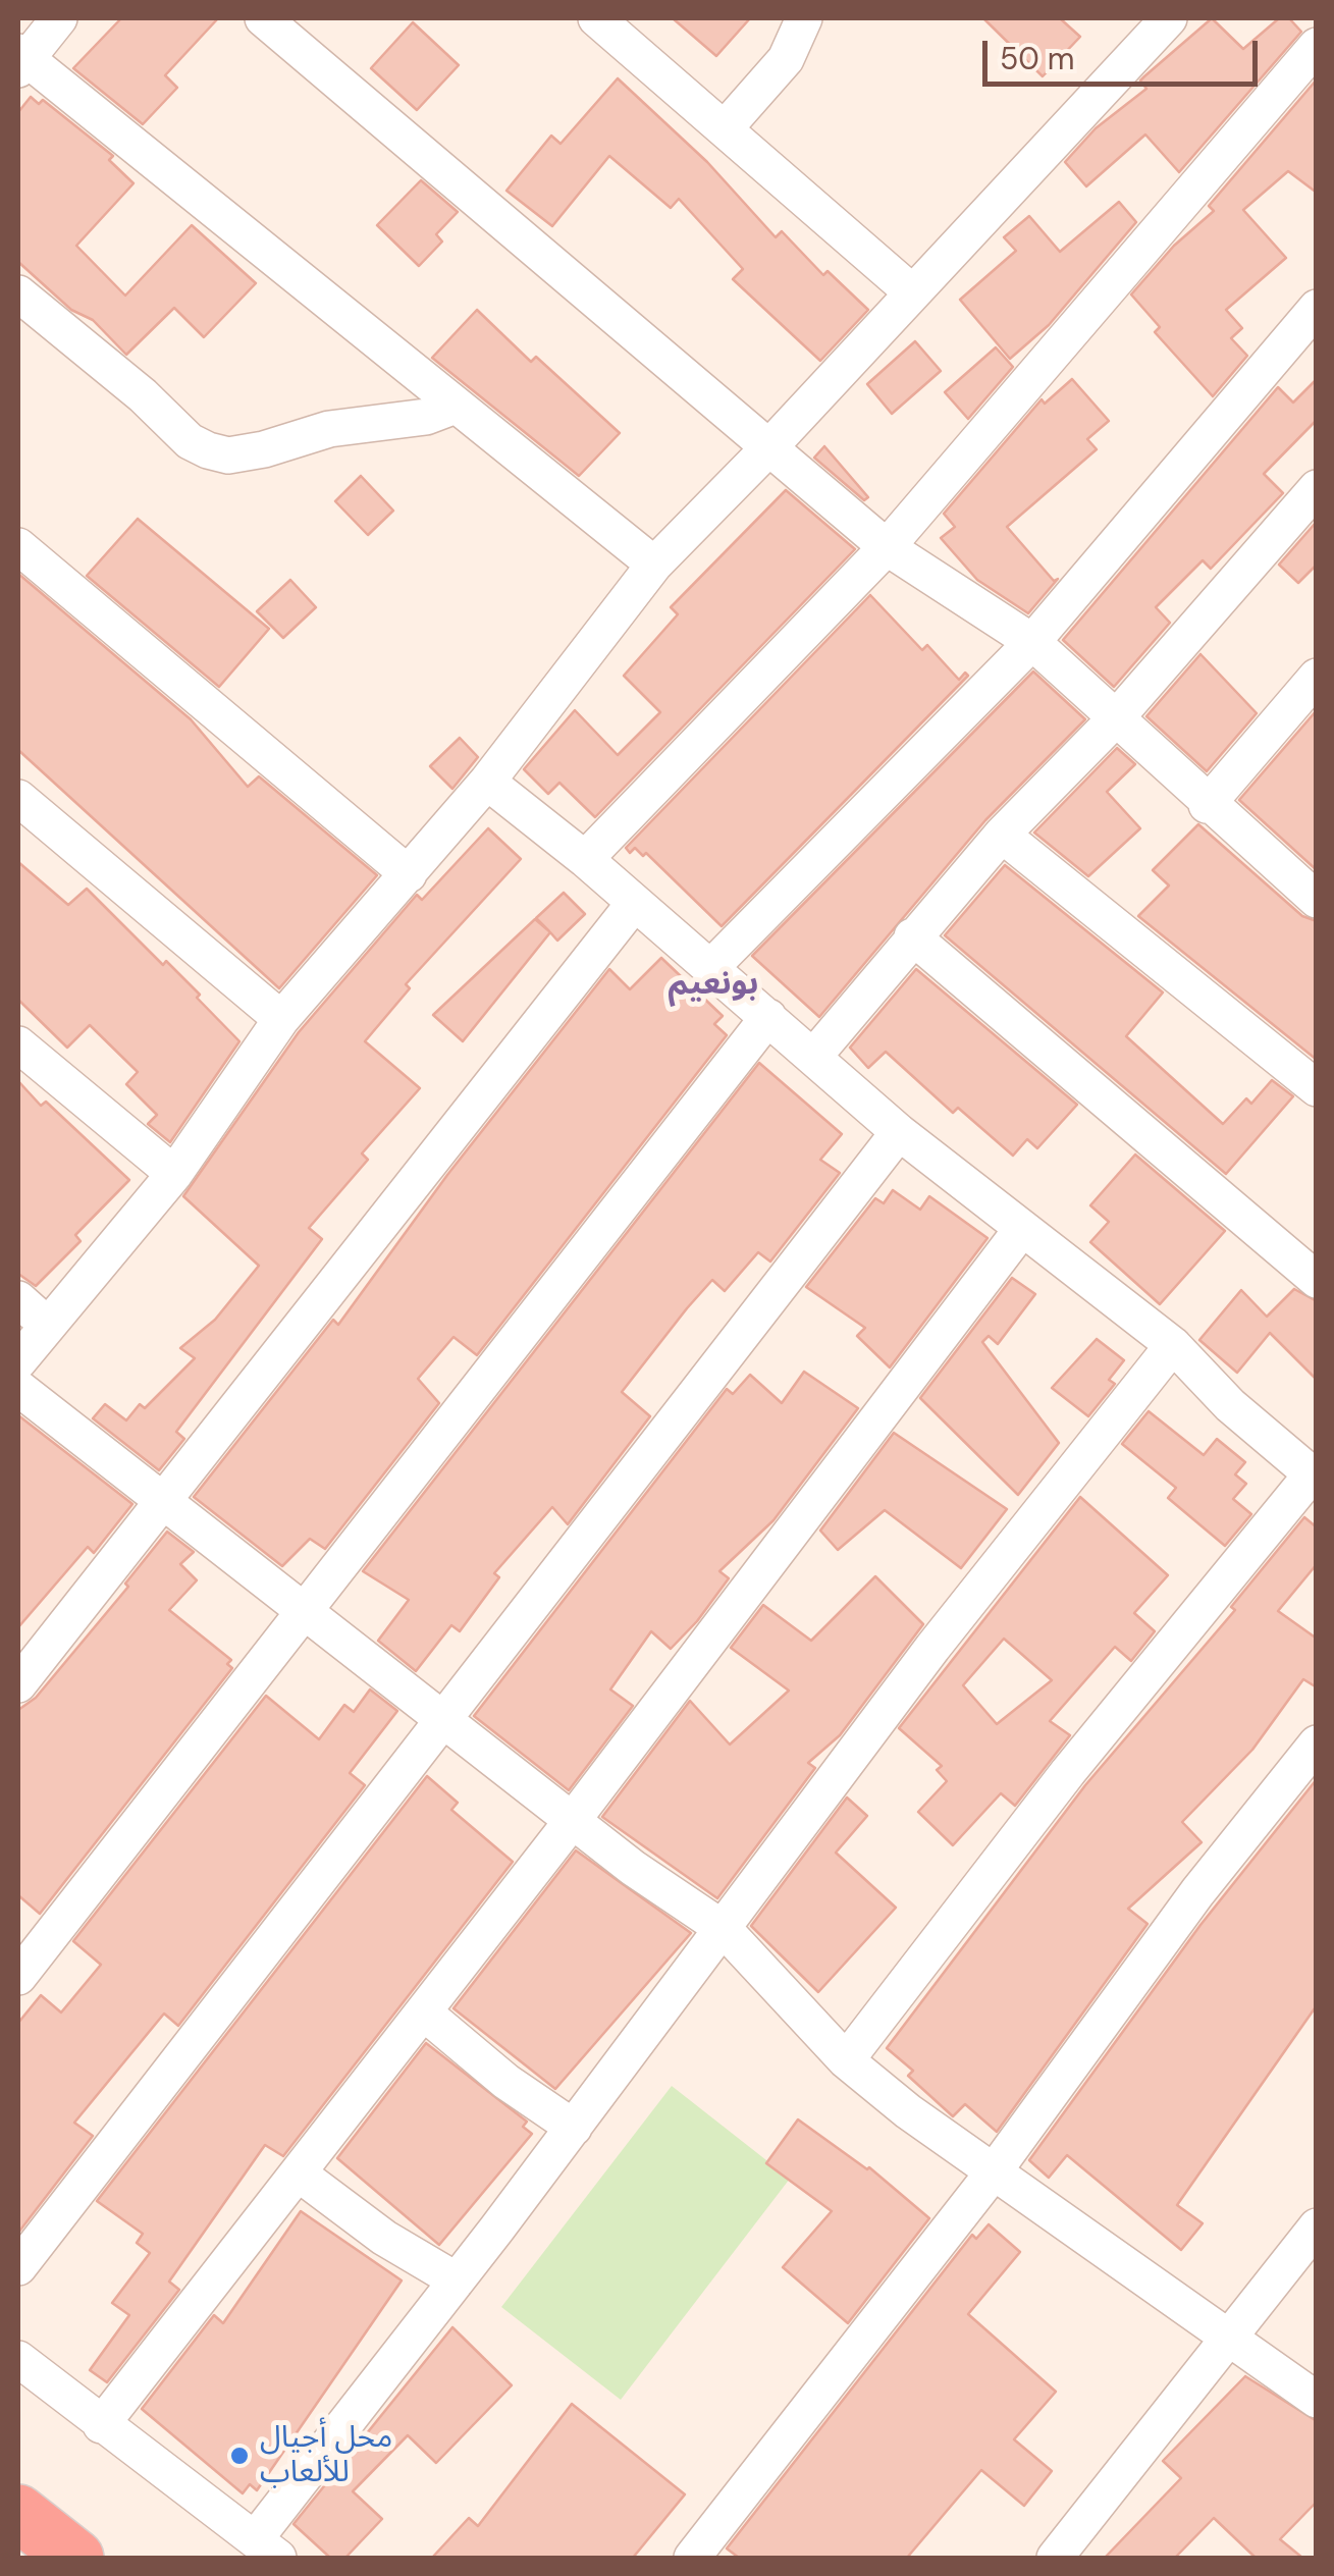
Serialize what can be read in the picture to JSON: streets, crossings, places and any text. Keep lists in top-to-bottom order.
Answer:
{
  "districts": ["بونعيم"],
  "places": ["محل أجيال للألعاب"],
  "scale_bar": "50 m"
}
